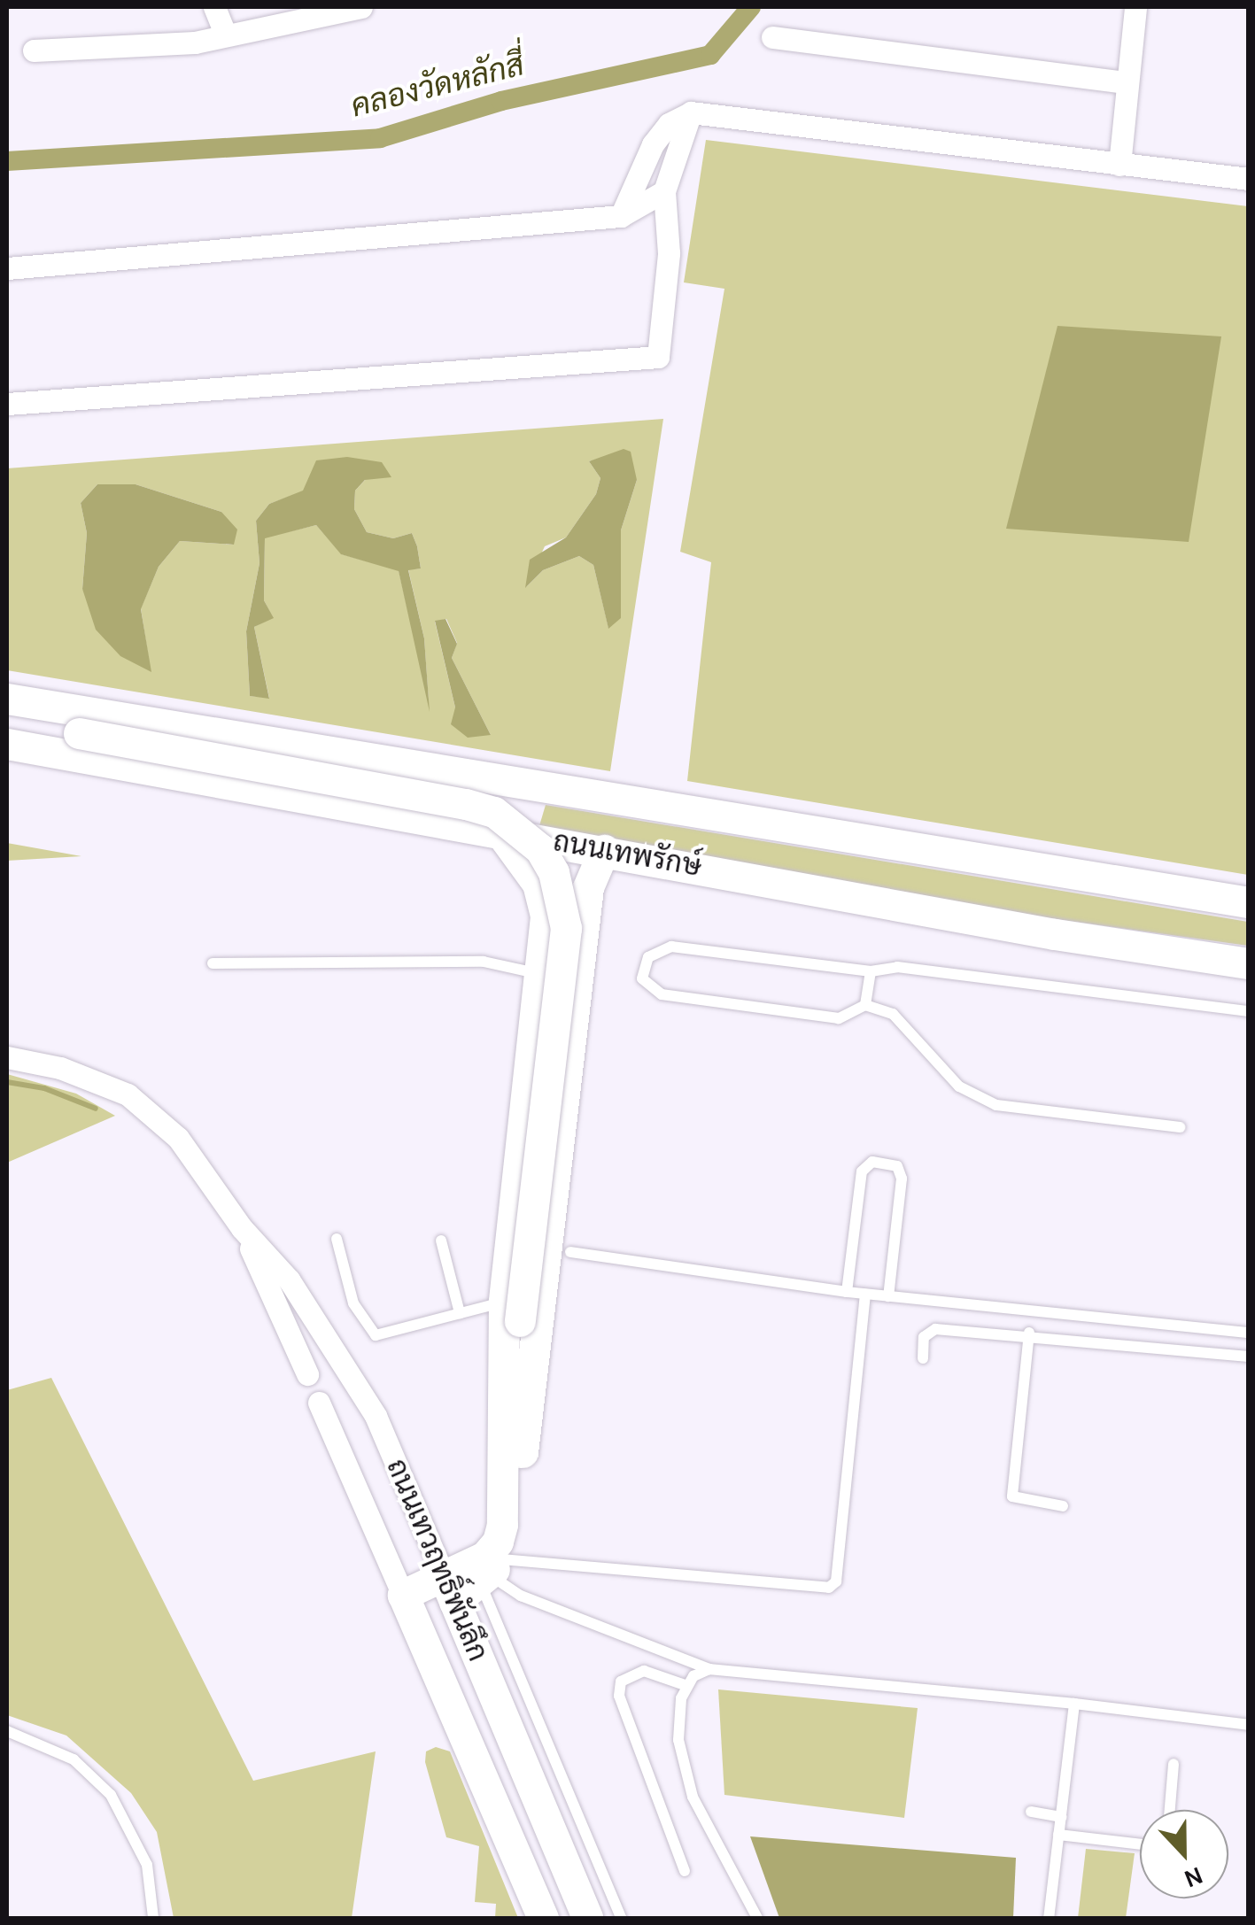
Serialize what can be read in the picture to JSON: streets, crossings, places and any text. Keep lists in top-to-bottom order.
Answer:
{
  "streets": {
    "main road": ["ถนนเทพรักษ์", "ถนนเทวฤทธิ์พันลึก"]
  },
  "water": ["คลองวัดหลักสี่"],
  "north": "bottom"
}
